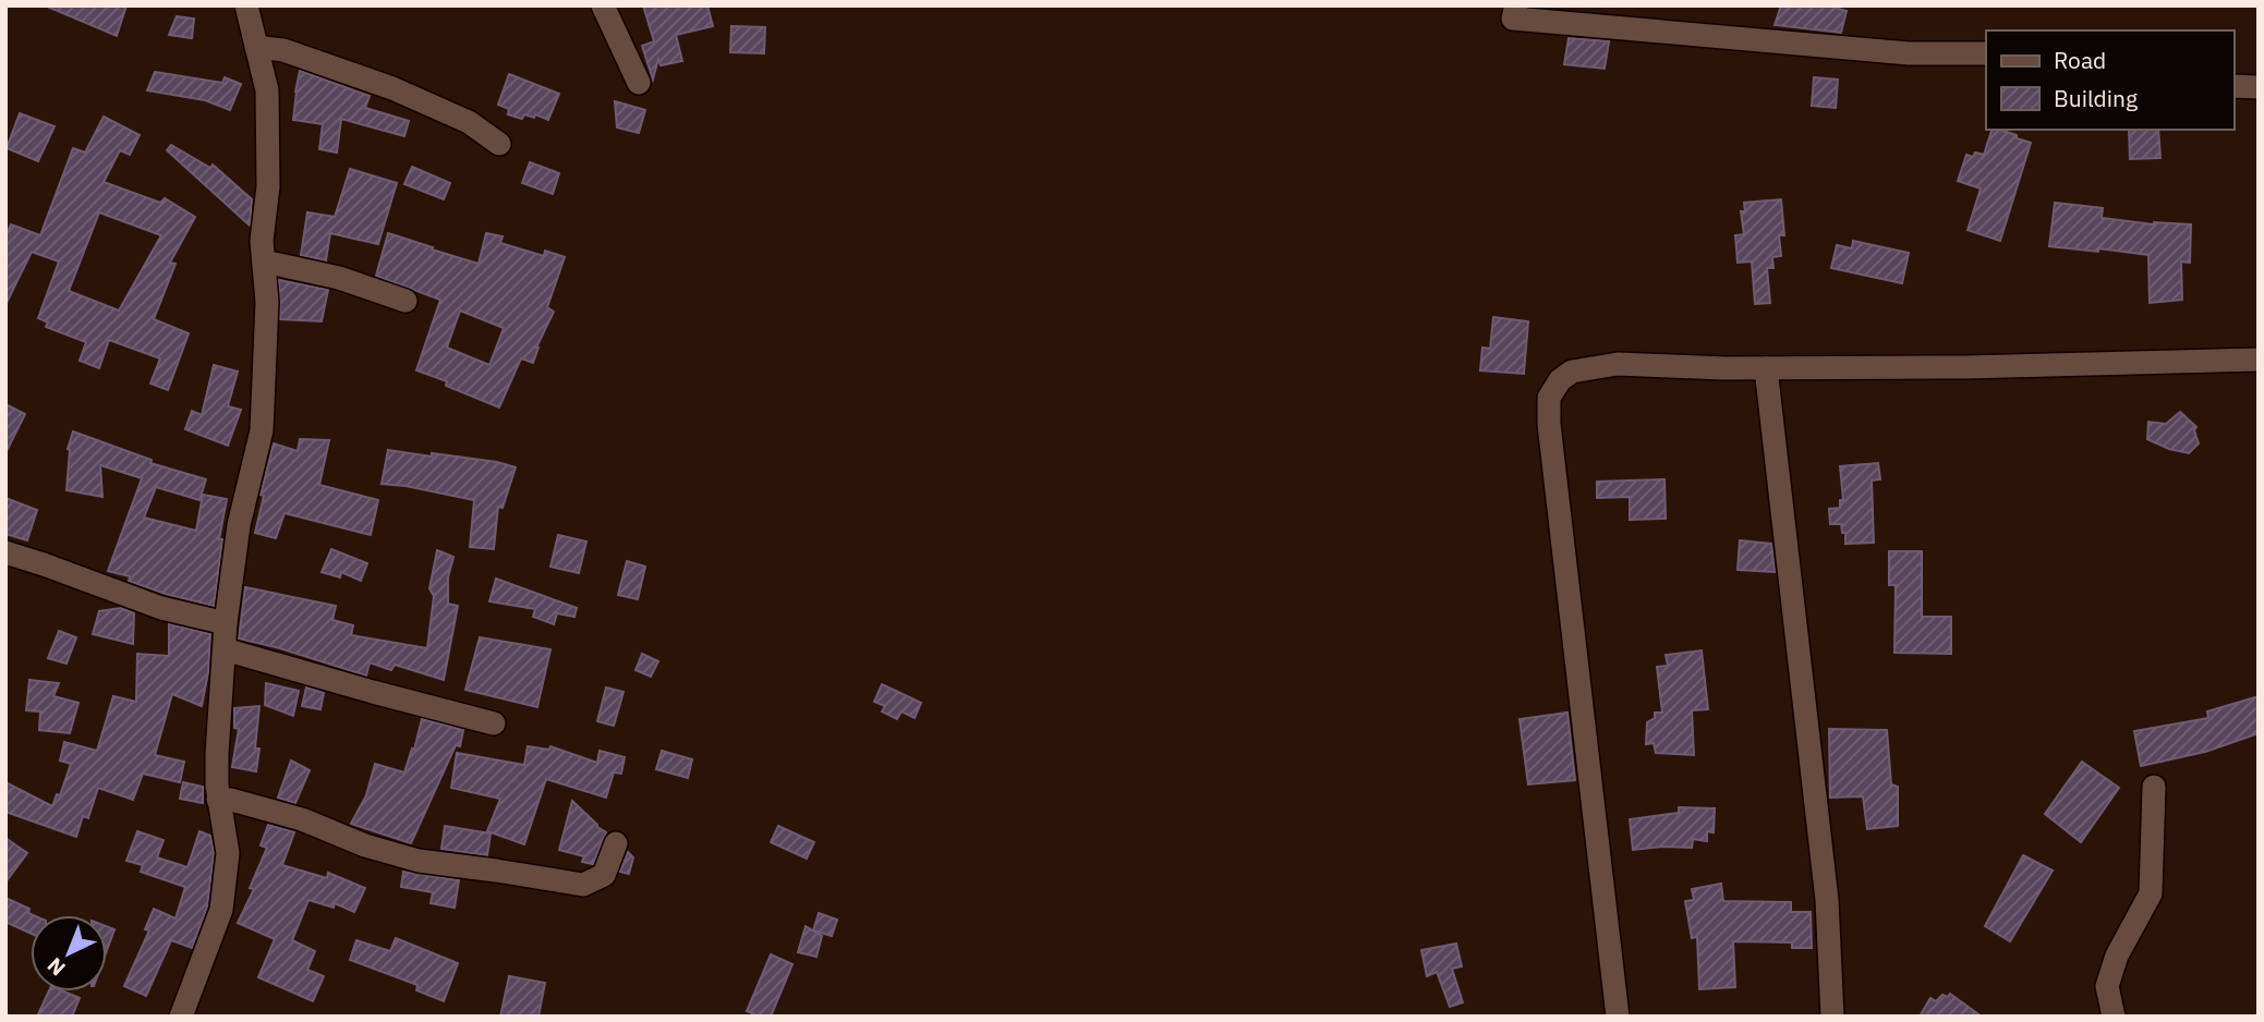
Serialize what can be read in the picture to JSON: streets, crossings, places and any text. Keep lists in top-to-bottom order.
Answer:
{
  "legend": ["Road", "Building"],
  "north": "bottom left"
}
